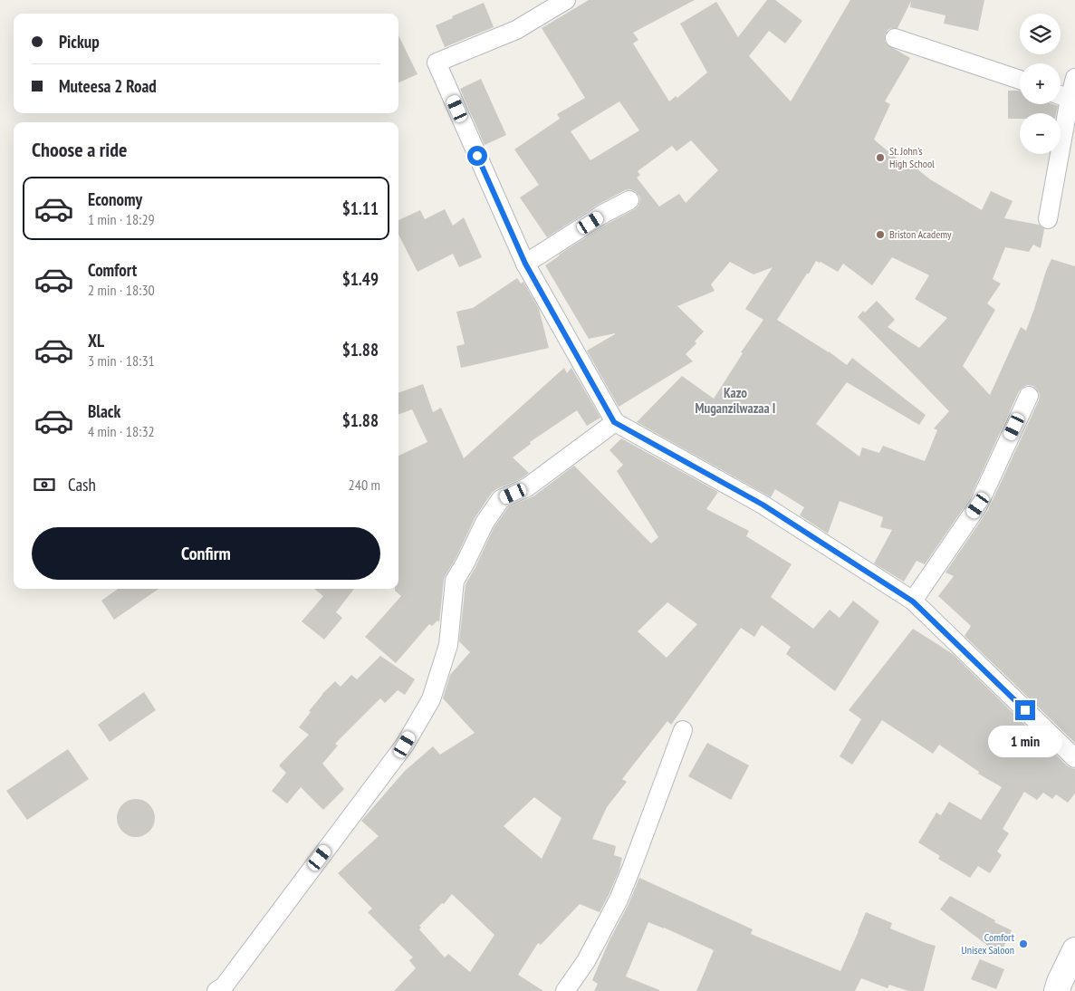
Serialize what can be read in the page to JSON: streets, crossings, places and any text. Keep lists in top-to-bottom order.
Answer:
{
  "districts": ["Kazo Muganzilwazaa I"],
  "places": ["St. John's High School", "Briston Academy", "Comfort Unisex Saloon"],
  "page": {
    "map_buttons": ["+", "−"],
    "banner": ["Pickup", "Muteesa 2 Road"],
    "heading": "Choose a ride",
    "list": [
      {
        "name": "Economy",
        "note": "1 min · 18:29",
        "value": "$1.11"
      },
      {
        "name": "Comfort",
        "note": "2 min · 18:30",
        "value": "$1.49"
      },
      {
        "name": "XL",
        "note": "3 min · 18:31",
        "value": "$1.88"
      },
      {
        "name": "Black",
        "note": "4 min · 18:32",
        "value": "$1.88"
      }
    ],
    "pay": ["Cash", "240 m"],
    "buttons": "Confirm",
    "bubble": "1 min"
  }
}
